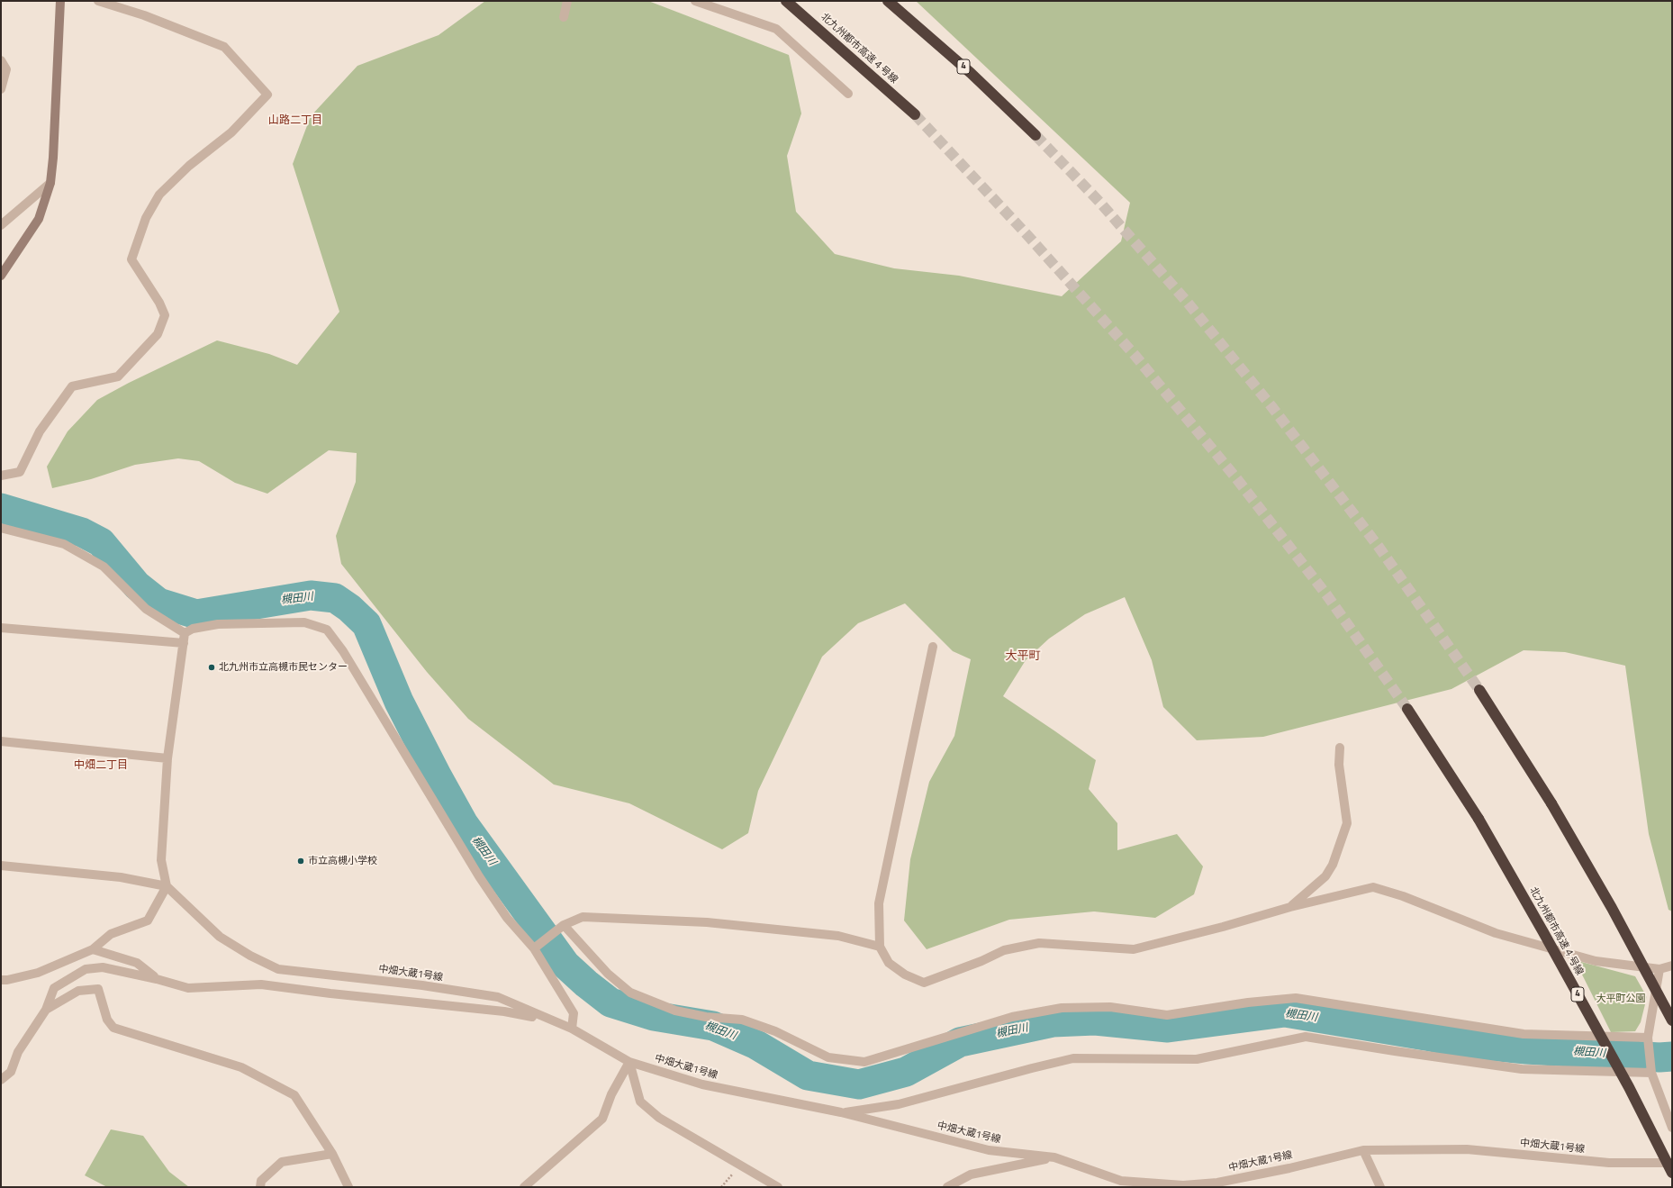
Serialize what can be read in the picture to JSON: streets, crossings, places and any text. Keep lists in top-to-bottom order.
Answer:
{
  "streets": {
    "highway": ["北九州都市高速４号線", "4"],
    "street": ["中畑大蔵1号線"]
  },
  "districts": ["山路二丁目", "大平町", "中畑二丁目"],
  "water": ["槻田川"],
  "parks": ["大平町公園"],
  "places": ["北九州市立高槻市民センター", "市立高槻小学校"]
}
